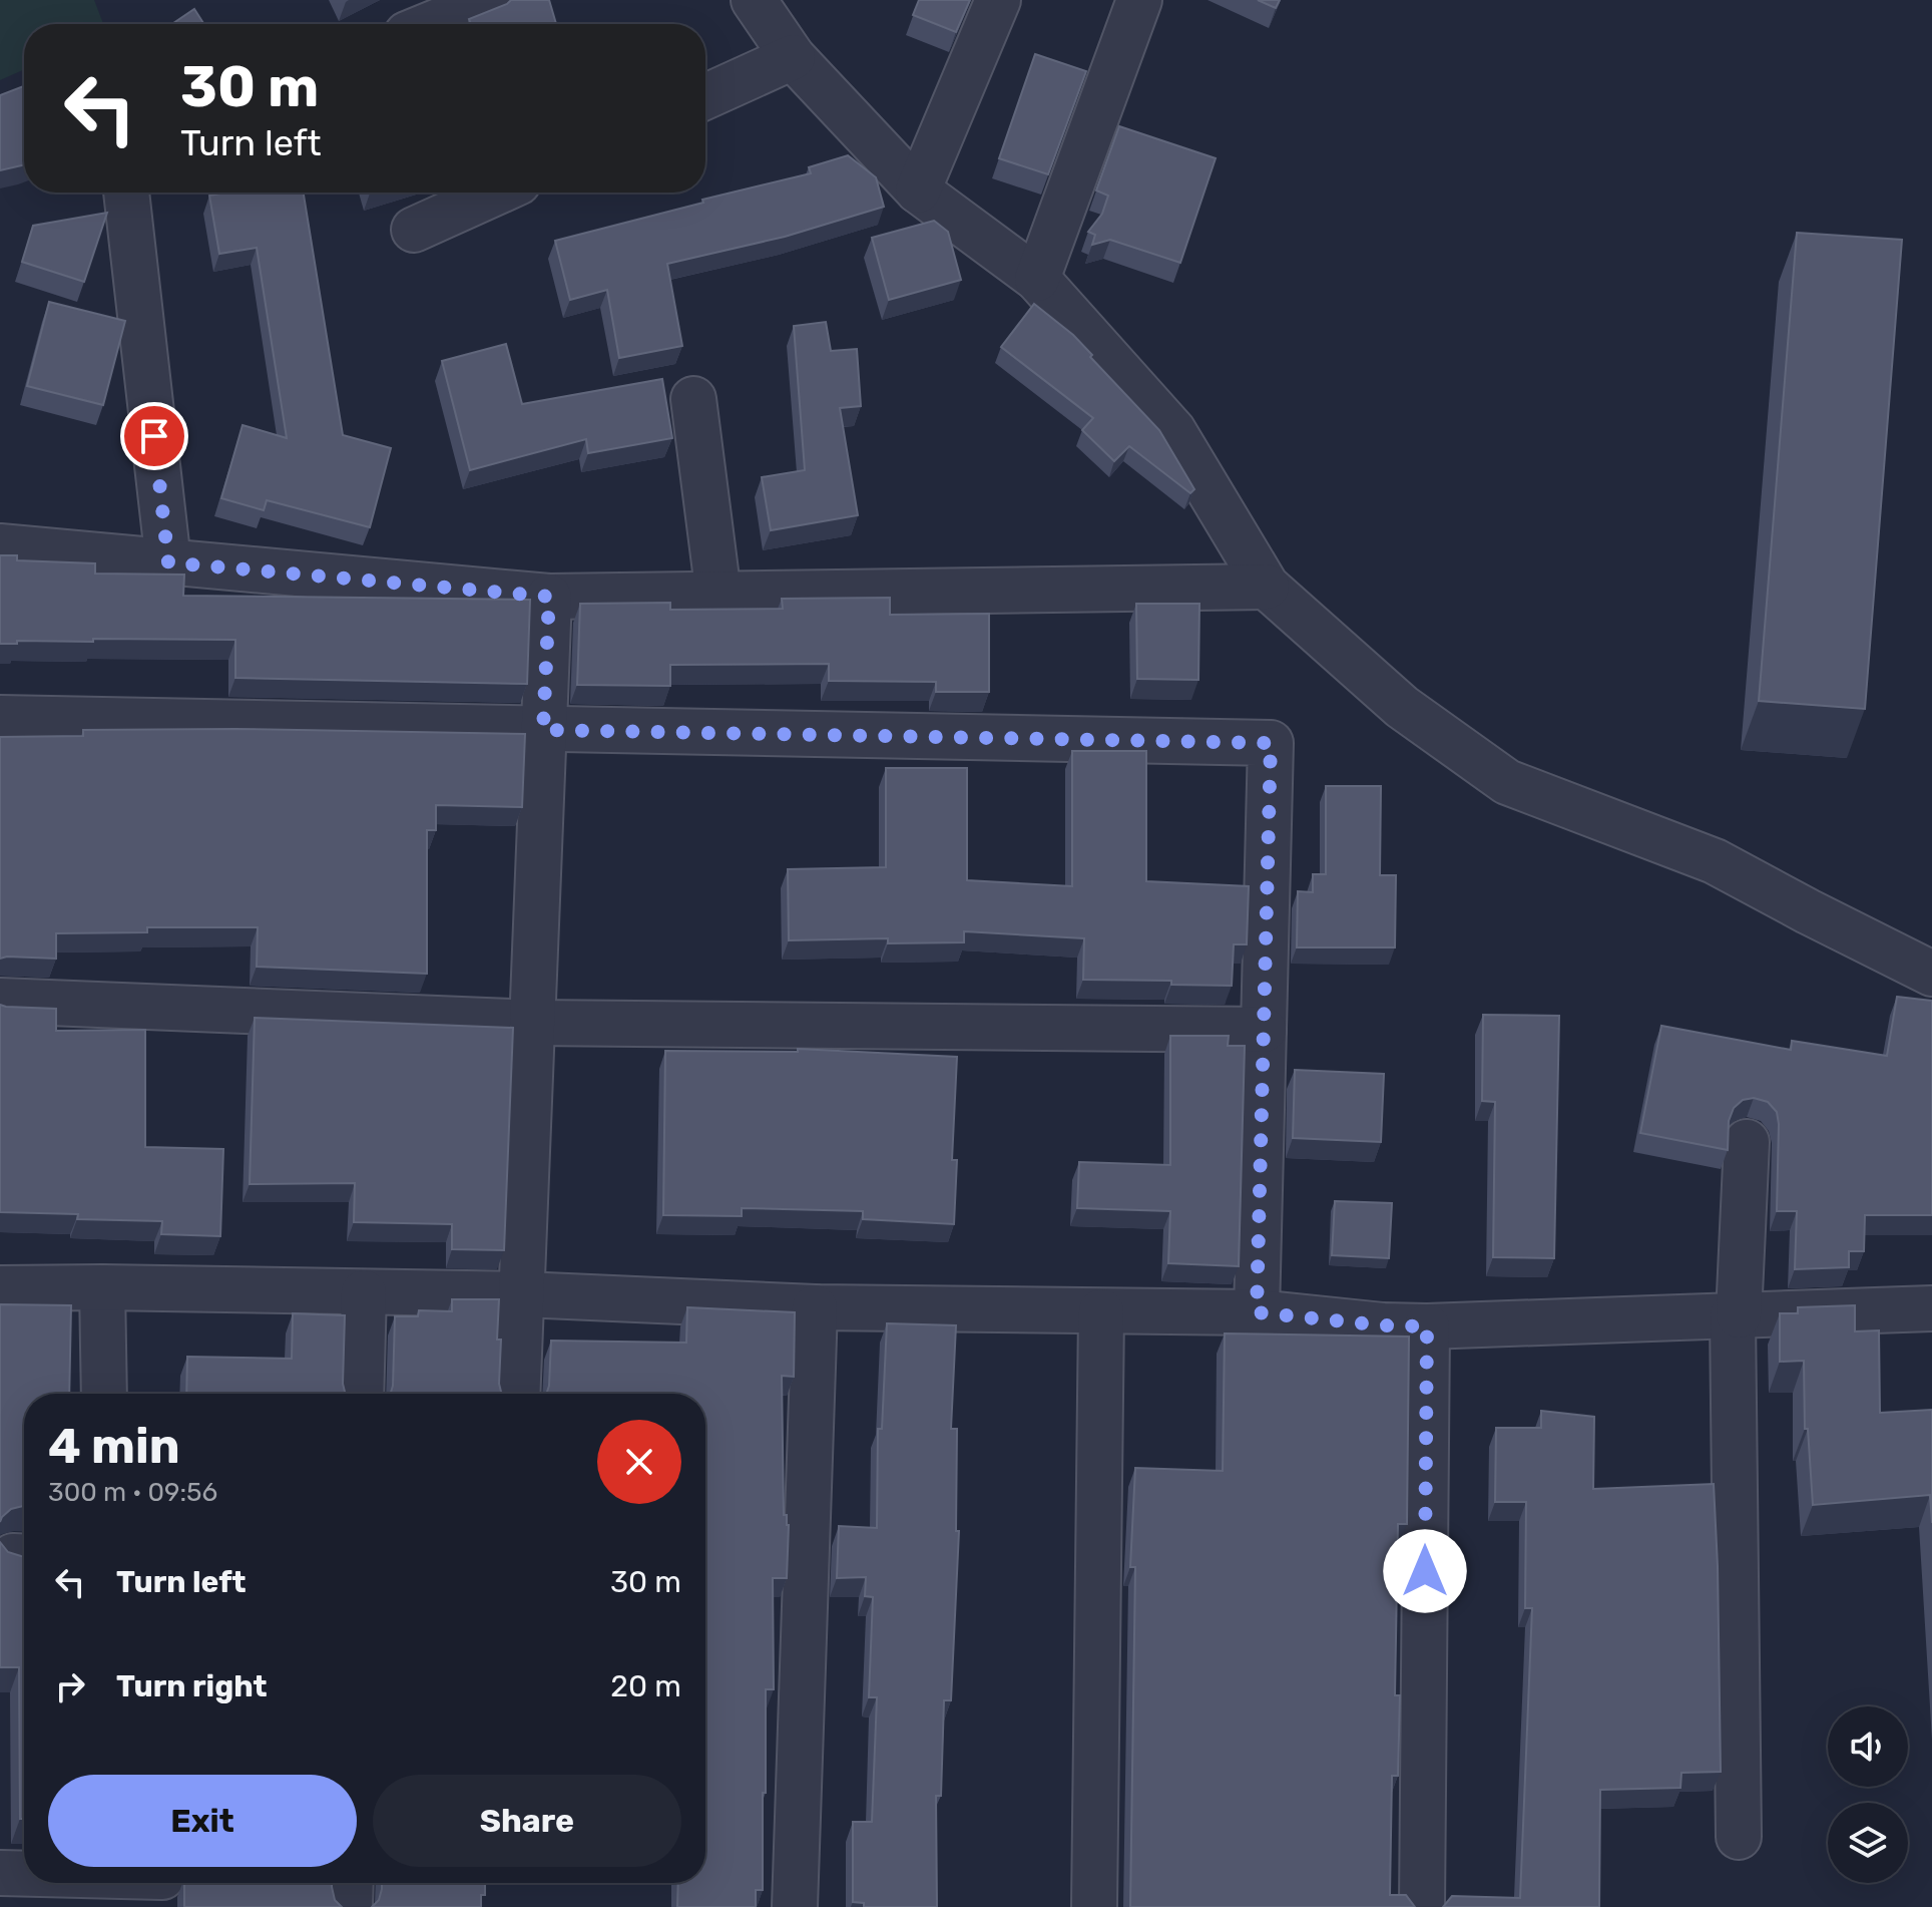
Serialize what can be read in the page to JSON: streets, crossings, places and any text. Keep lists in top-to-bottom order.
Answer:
{
  "page": {
    "turn": ["30 m", "Turn left"],
    "heading": ["4 min", "300 m · 09:56"],
    "list": [
      {
        "name": "Turn left",
        "value": "30 m"
      },
      {
        "name": "Turn right",
        "value": "20 m"
      }
    ],
    "buttons": ["Exit", "Share"]
  }
}
